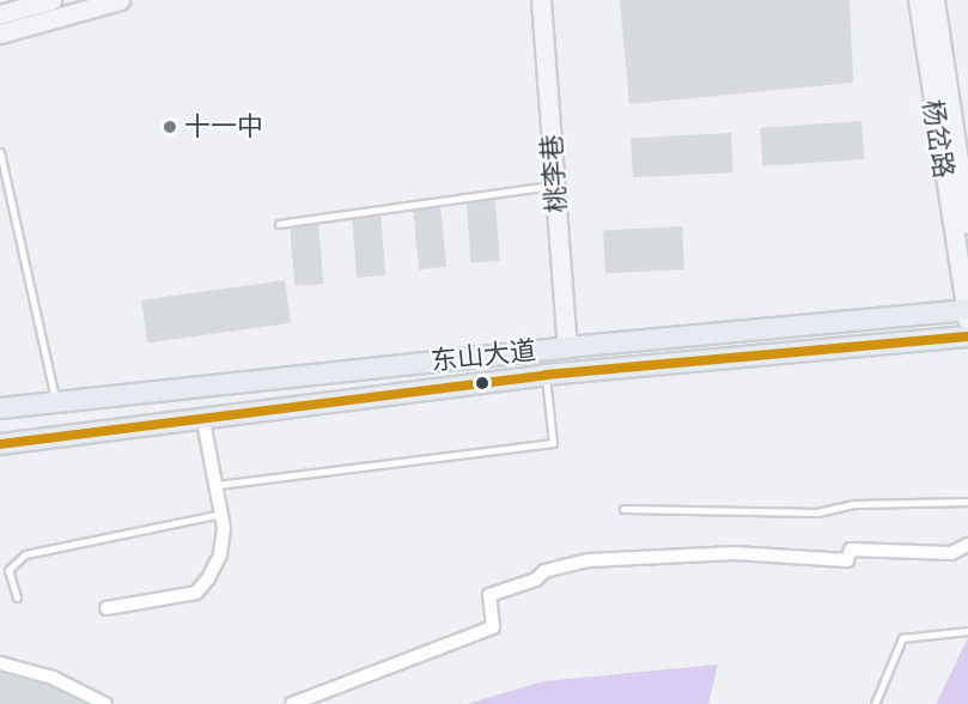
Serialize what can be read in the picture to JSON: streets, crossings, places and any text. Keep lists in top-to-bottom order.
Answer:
{
  "streets": {
    "main road": ["杨岔路", "桃李巷", "东山大道"]
  },
  "crossings": [
    ["杨岔路", "东山大道"],
    ["桃李巷", "东山大道"]
  ],
  "places": ["十一中"]
}
